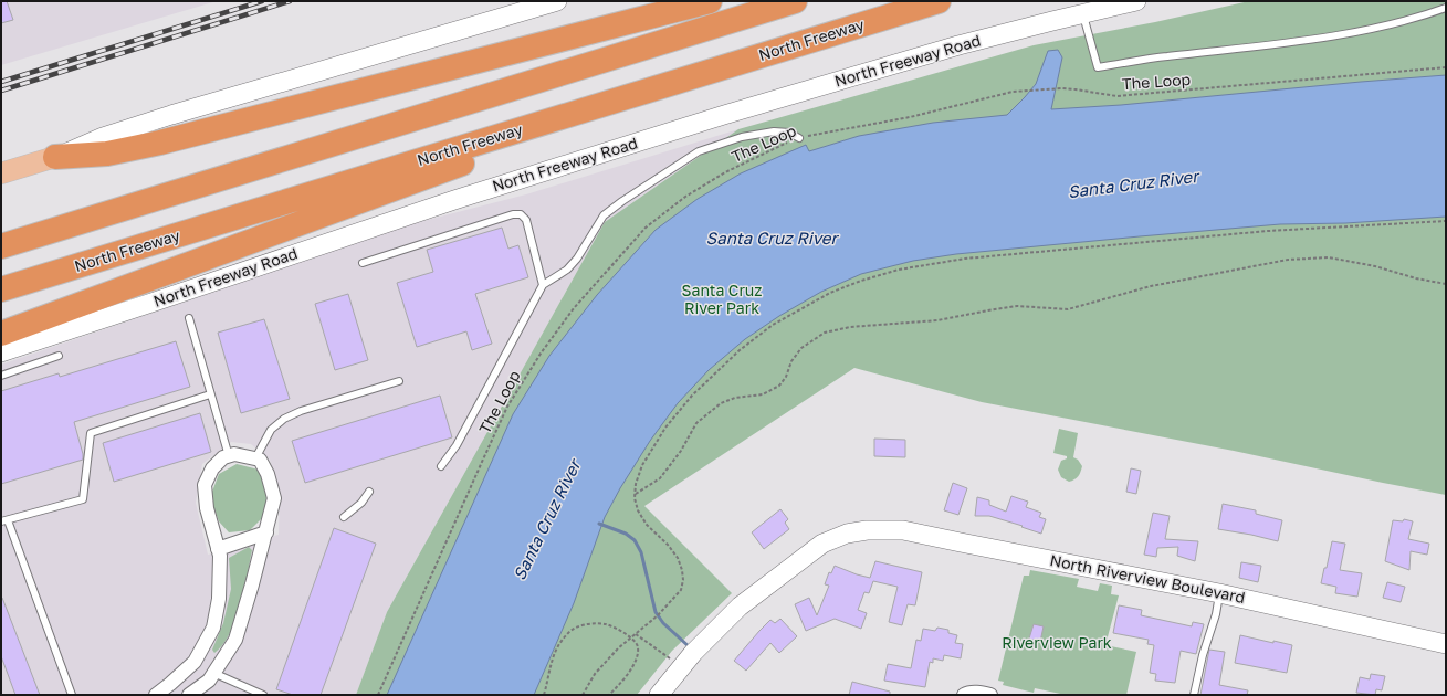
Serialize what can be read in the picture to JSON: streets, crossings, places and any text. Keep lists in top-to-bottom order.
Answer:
{
  "streets": {
    "highway": ["North Freeway"],
    "main road": ["North Freeway Road", "North Riverview Boulevard"],
    "path": ["The Loop"]
  },
  "water": ["Santa Cruz River"],
  "parks": ["Santa Cruz River Park", "Riverview Park"]
}
